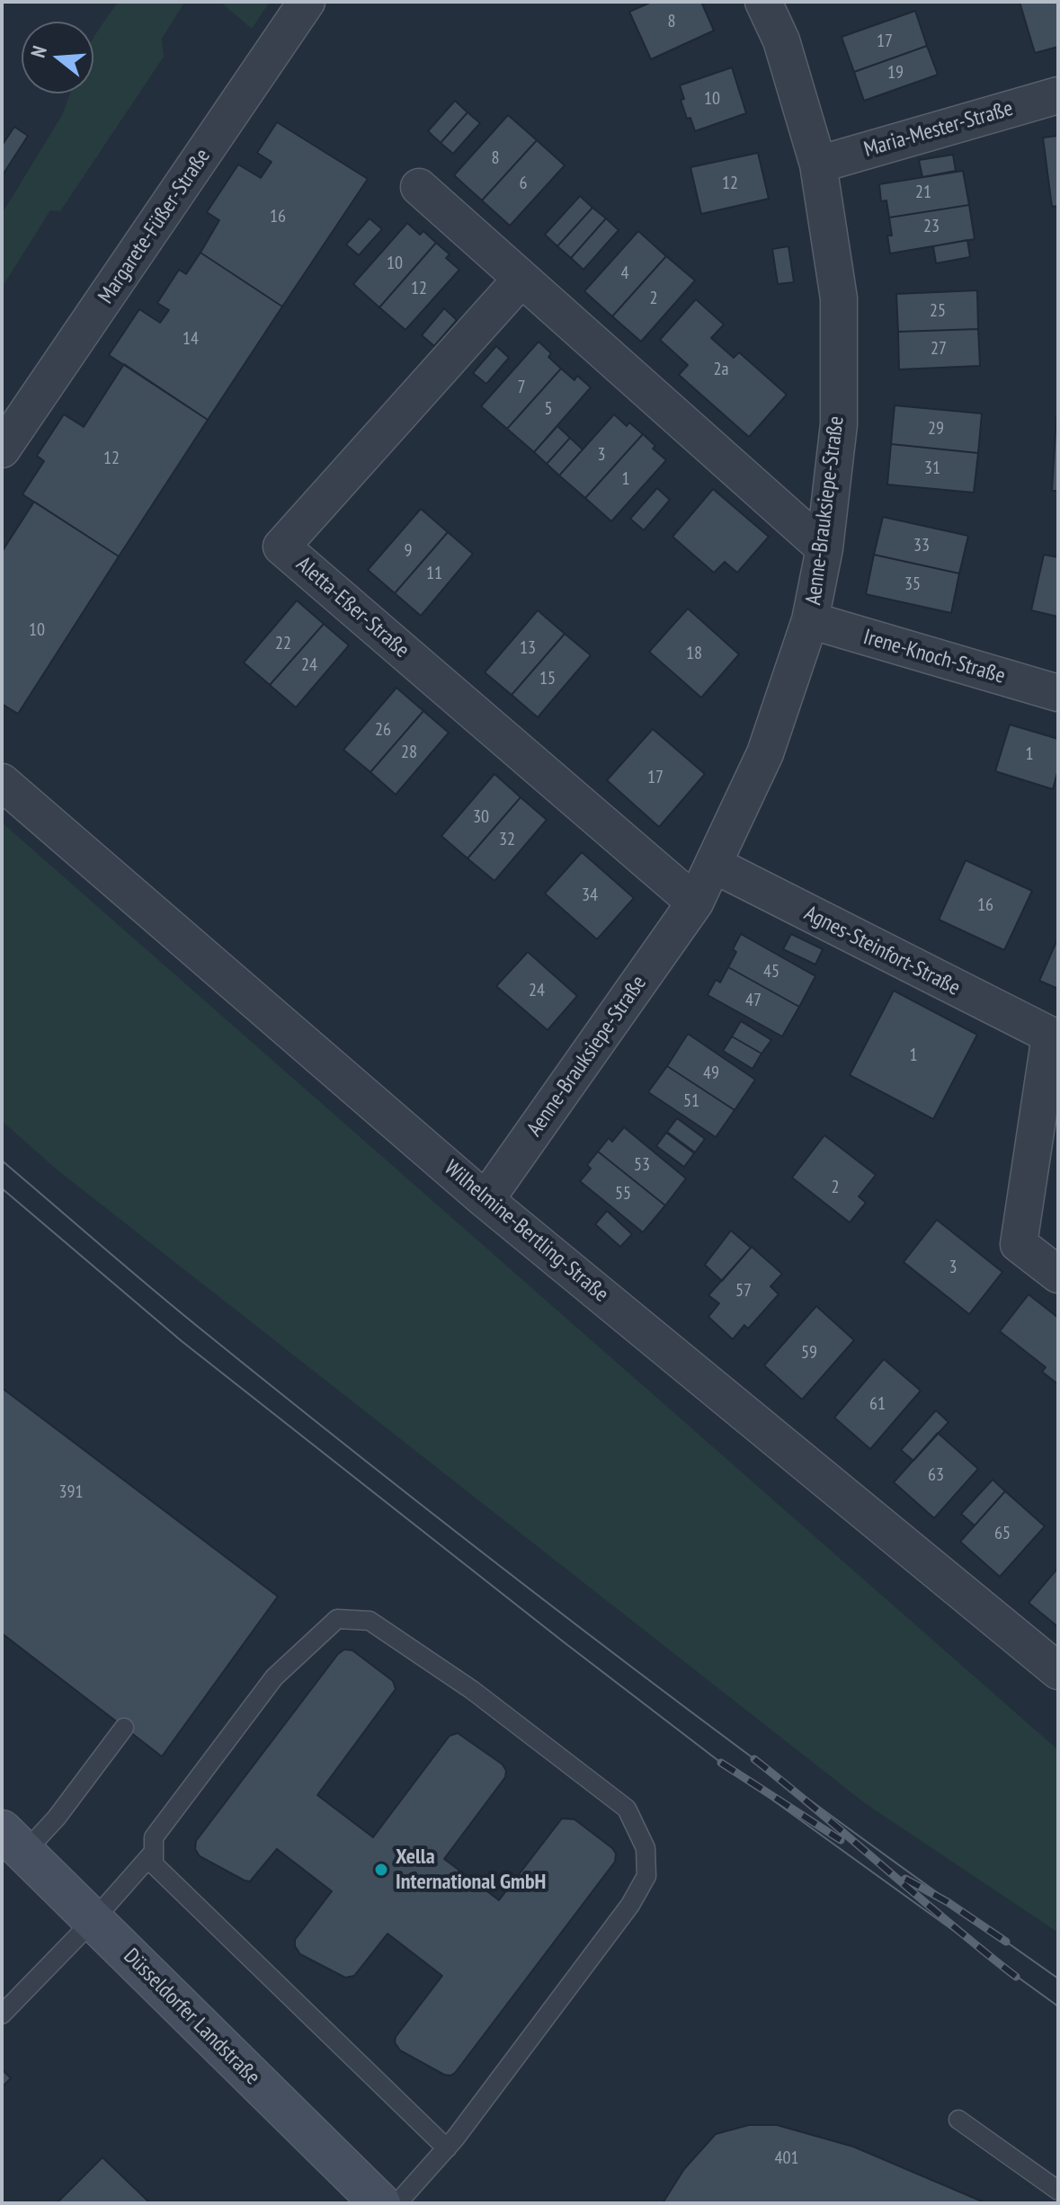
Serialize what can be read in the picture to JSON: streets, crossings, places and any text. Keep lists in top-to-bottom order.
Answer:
{
  "streets": {
    "main road": ["Düsseldorfer Landstraße"],
    "street": [
      "Maria-Mester-Straße",
      "Margarete-Füßer-Straße",
      "Aenne-Brauksiepe-Straße",
      "Aletta-Eßer-Straße",
      "Irene-Knoch-Straße",
      "Agnes-Steinfort-Straße",
      "Wilhelmine-Bertling-Straße"
    ]
  },
  "crossings": [
    ["Maria-Mester-Straße", "Aenne-Brauksiepe-Straße"],
    ["Aenne-Brauksiepe-Straße", "Aletta-Eßer-Straße"],
    ["Aenne-Brauksiepe-Straße", "Irene-Knoch-Straße"],
    ["Aenne-Brauksiepe-Straße", "Agnes-Steinfort-Straße"],
    ["Aenne-Brauksiepe-Straße", "Wilhelmine-Bertling-Straße"]
  ],
  "places": ["Xella International GmbH"],
  "house_numbers": [
    "8",
    "17",
    "19",
    "10",
    "8",
    "6",
    "12",
    "21",
    "16",
    "23",
    "10",
    "4",
    "12",
    "2",
    "25",
    "14",
    "27",
    "2a",
    "7",
    "5",
    "29",
    "3",
    "12",
    "31",
    "1",
    "33",
    "9",
    "11",
    "35",
    "10",
    "22",
    "13",
    "18",
    "24",
    "15",
    "26",
    "28",
    "1",
    "17",
    "30",
    "32",
    "34",
    "16",
    "45",
    "24",
    "47",
    "1",
    "49",
    "51",
    "53",
    "2",
    "55",
    "3",
    "57",
    "59",
    "61",
    "63",
    "391",
    "65",
    "401"
  ],
  "north": "left"
}
